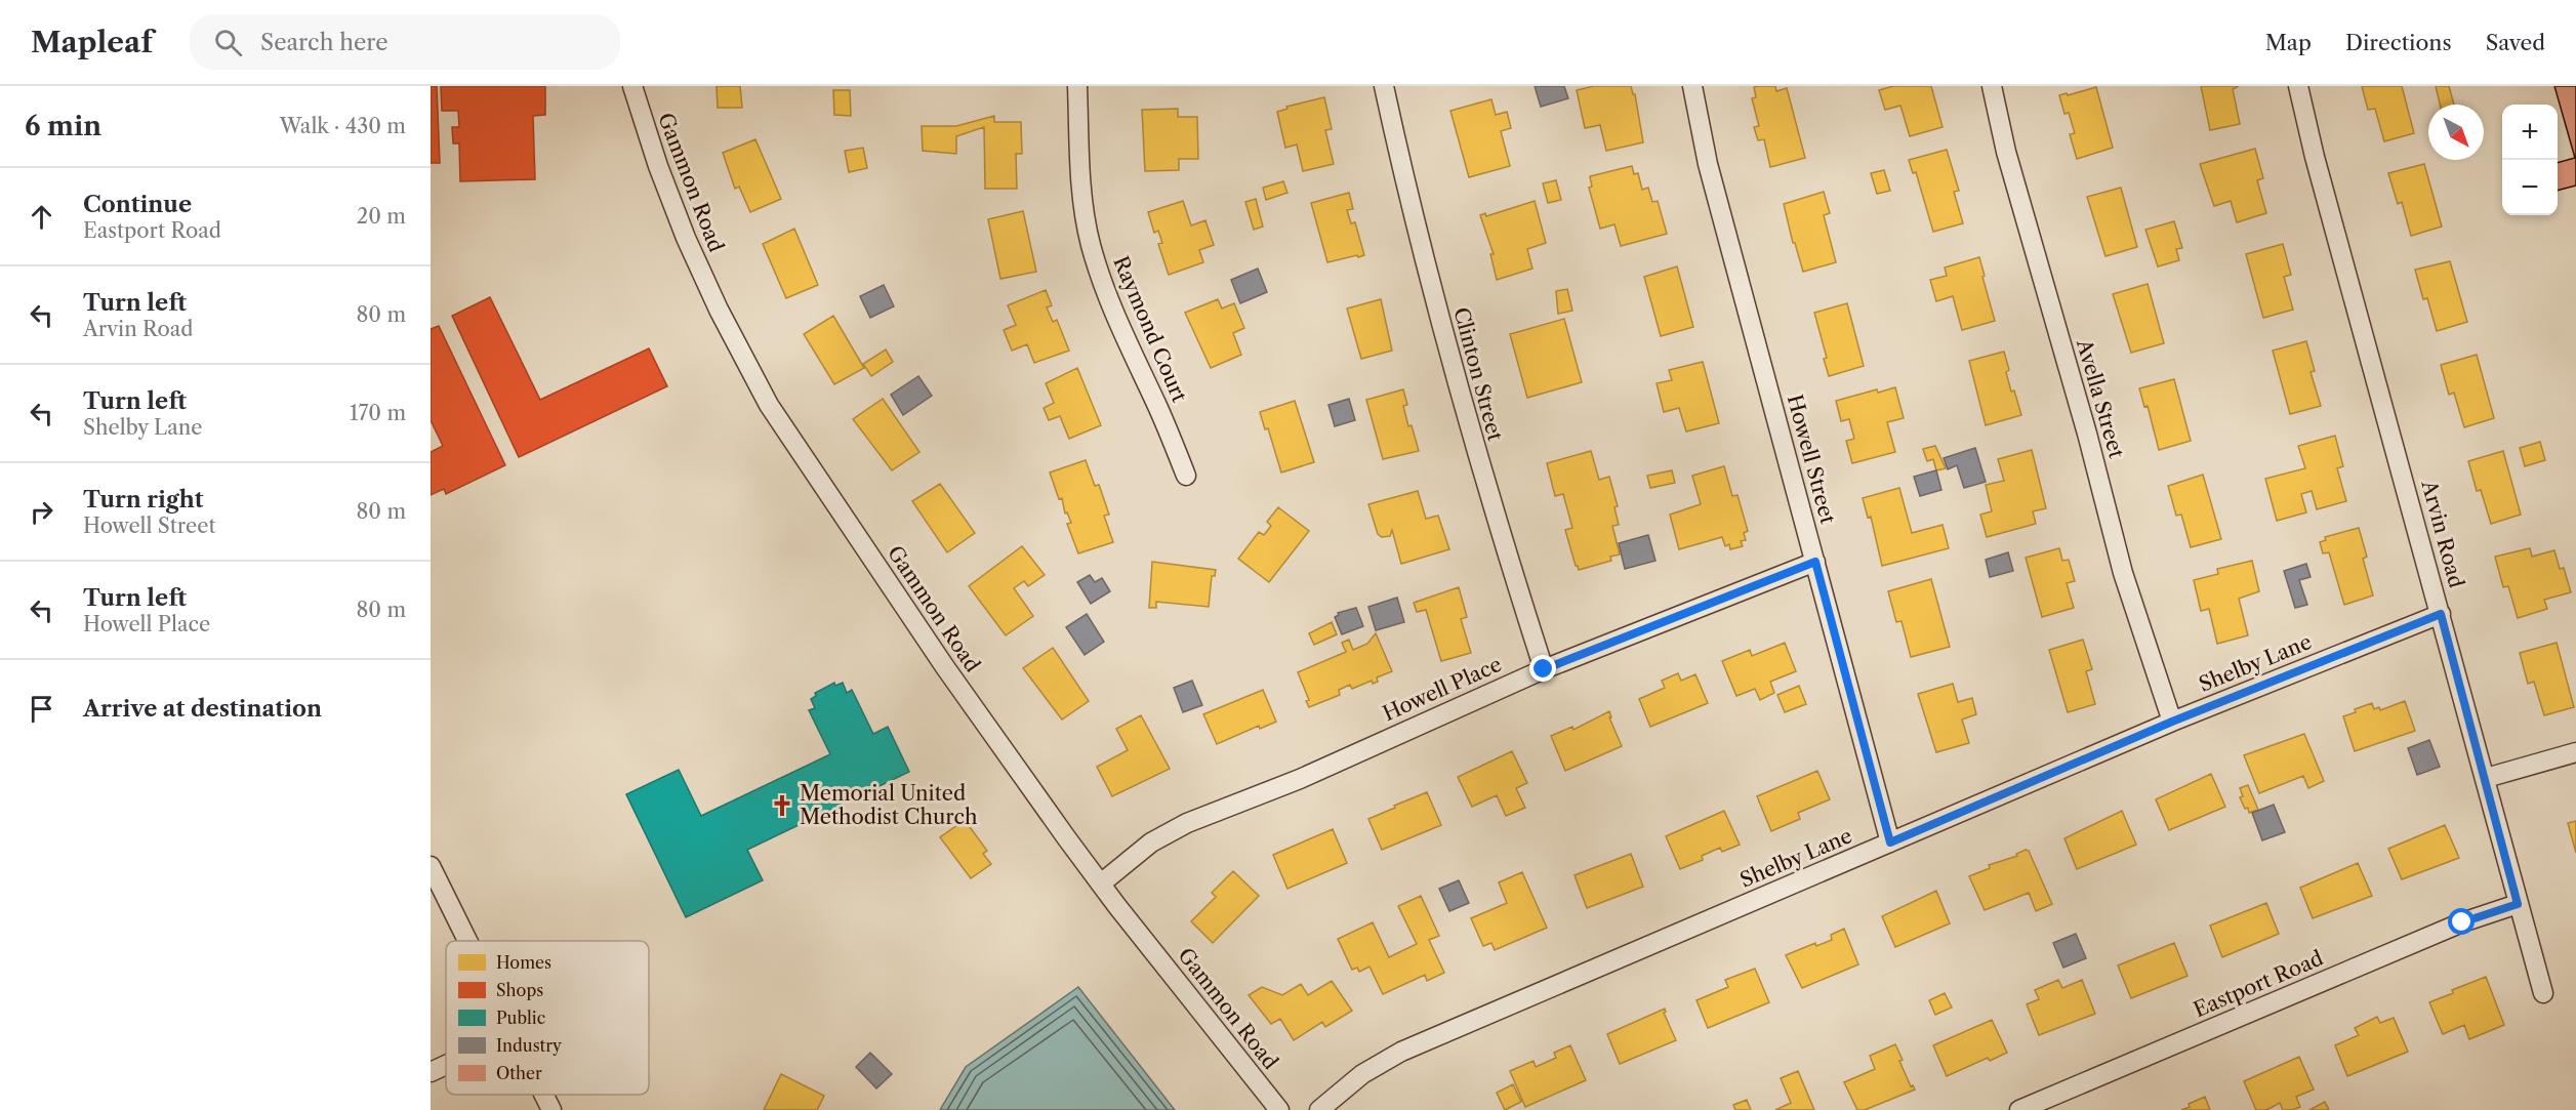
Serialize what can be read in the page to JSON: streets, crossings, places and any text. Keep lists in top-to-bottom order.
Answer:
{
  "streets": {
    "street": [
      "Gammon Road",
      "Raymond Court",
      "Clinton Street",
      "Avella Street",
      "Howell Street",
      "Arvin Road",
      "Shelby Lane",
      "Howell Place",
      "Eastport Road"
    ]
  },
  "crossings": [
    ["Gammon Road", "Howell Place"],
    ["Clinton Street", "Howell Place"],
    ["Avella Street", "Shelby Lane"],
    ["Howell Street", "Shelby Lane"],
    ["Howell Street", "Howell Place"],
    ["Arvin Road", "Shelby Lane"],
    ["Arvin Road", "Eastport Road"]
  ],
  "places": {
    "church": ["Memorial United Methodist Church"]
  },
  "legend": [
    "Homes",
    "Shops",
    "Public",
    "Industry",
    "Other"
  ],
  "north": "bottom right",
  "page": {
    "header": "Mapleaf",
    "search": "Search here",
    "nav": ["Map", "Directions", "Saved"],
    "heading": ["6 min", "Walk · 430 m"],
    "map_buttons": ["+", "−"],
    "list": [
      ["Continue", "Eastport Road", "20 m"],
      ["Turn left", "Arvin Road", "80 m"],
      ["Turn left", "Shelby Lane", "170 m"],
      ["Turn right", "Howell Street", "80 m"],
      ["Turn left", "Howell Place", "80 m"],
      "Arrive at destination"
    ]
  }
}
